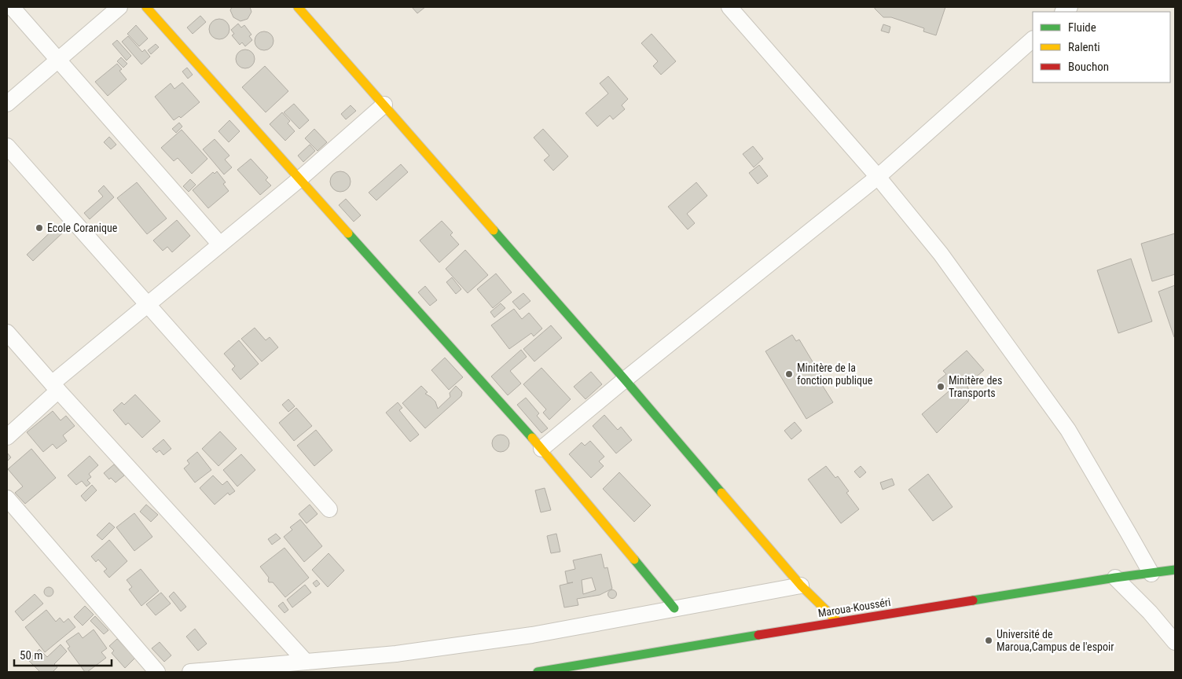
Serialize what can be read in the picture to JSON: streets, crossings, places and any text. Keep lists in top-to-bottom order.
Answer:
{
  "streets": {
    "main road": ["Maroua-Kousséri"]
  },
  "places": [
    "Ecole Coranique",
    "Minitère de la fonction publique",
    "Minitère des Transports",
    "Université de Maroua,Campus de l'espoir"
  ],
  "legend": ["Fluide", "Ralenti", "Bouchon"],
  "scale_bar": "50 m"
}
